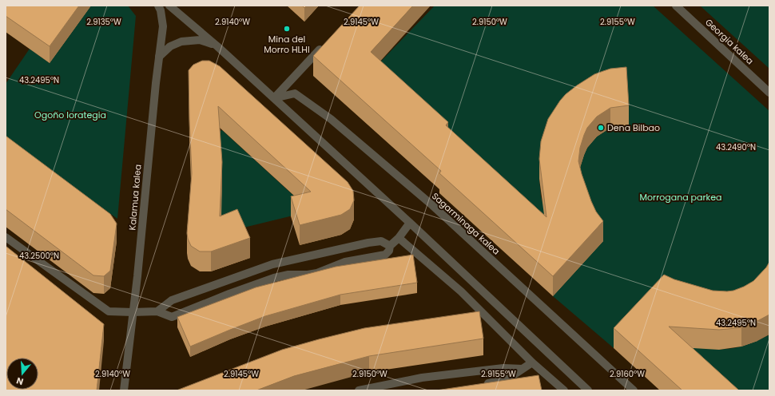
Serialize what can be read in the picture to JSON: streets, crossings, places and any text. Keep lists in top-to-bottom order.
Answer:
{
  "streets": {
    "street": ["Georgia kalea", "Kalamua kalea", "Sagarminaga kalea"]
  },
  "parks": ["Ogoño lorategia", "Morrogana parkea"],
  "places": ["Mina del Morro HLHI", "Dena Bilbao"],
  "north": "bottom",
  "coordinates": [
    "2.9135°W",
    "2.9140°W",
    "2.9145°W",
    "2.9150°W",
    "2.9155°W",
    "43.2495°N",
    "43.2490°N",
    "43.2500°N",
    "2.9160°W"
  ]
}
